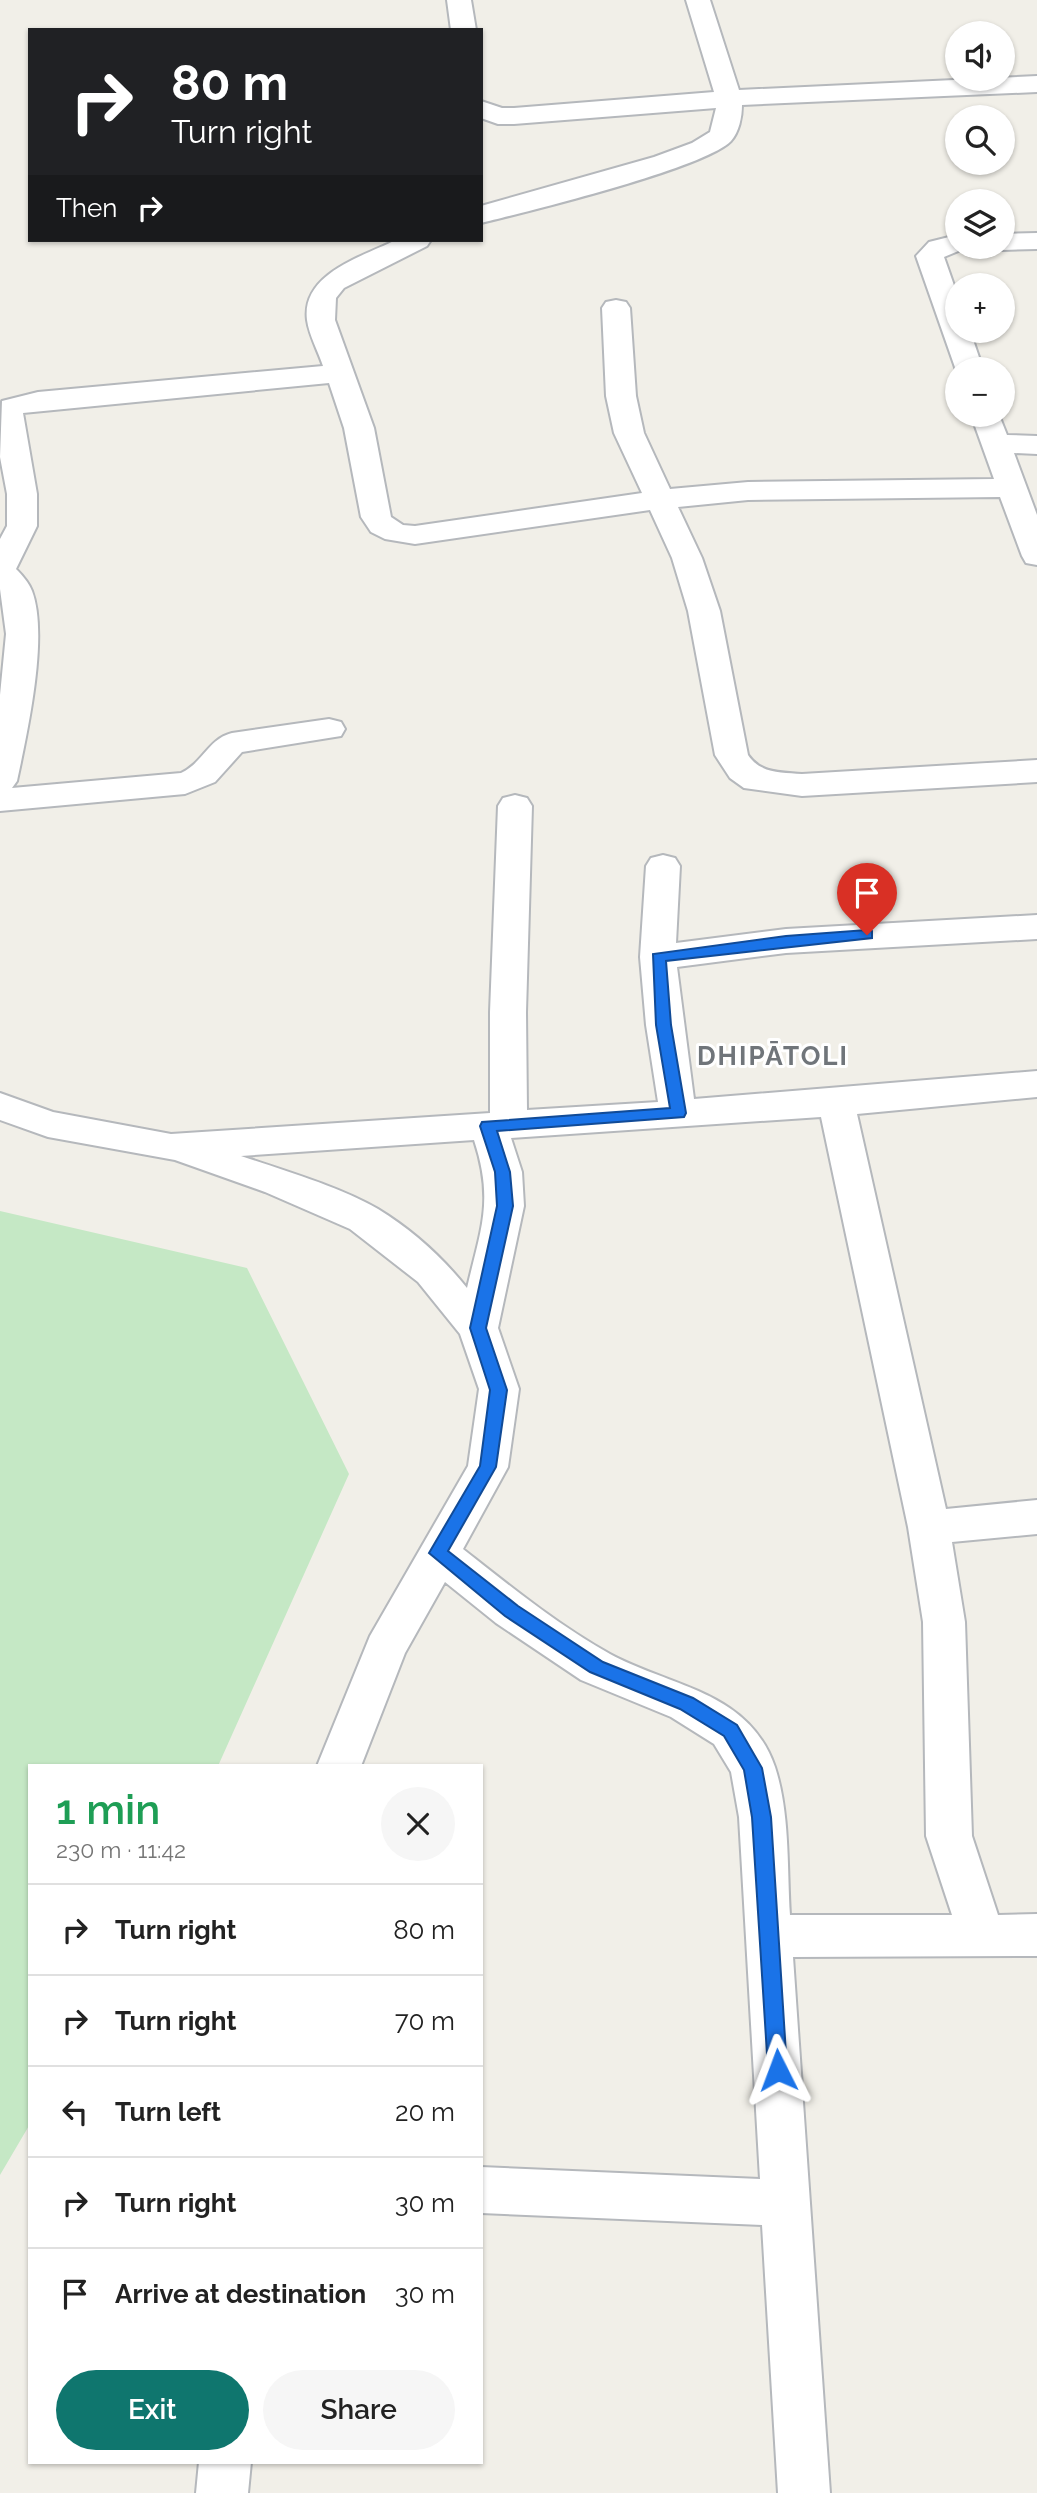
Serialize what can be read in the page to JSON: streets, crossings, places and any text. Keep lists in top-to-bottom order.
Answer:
{
  "districts": ["DHIPĀTOLI"],
  "page": {
    "map_buttons": ["+", "−"],
    "turn": ["80 m", "Turn right"],
    "then": "Then",
    "heading": ["1 min", "230 m · 11:42"],
    "list": [
      {
        "name": "Turn right",
        "value": "80 m"
      },
      {
        "name": "Turn right",
        "value": "70 m"
      },
      {
        "name": "Turn left",
        "value": "20 m"
      },
      {
        "name": "Turn right",
        "value": "30 m"
      },
      {
        "name": "Arrive at destination",
        "value": "30 m"
      }
    ],
    "buttons": ["Exit", "Share"]
  }
}
